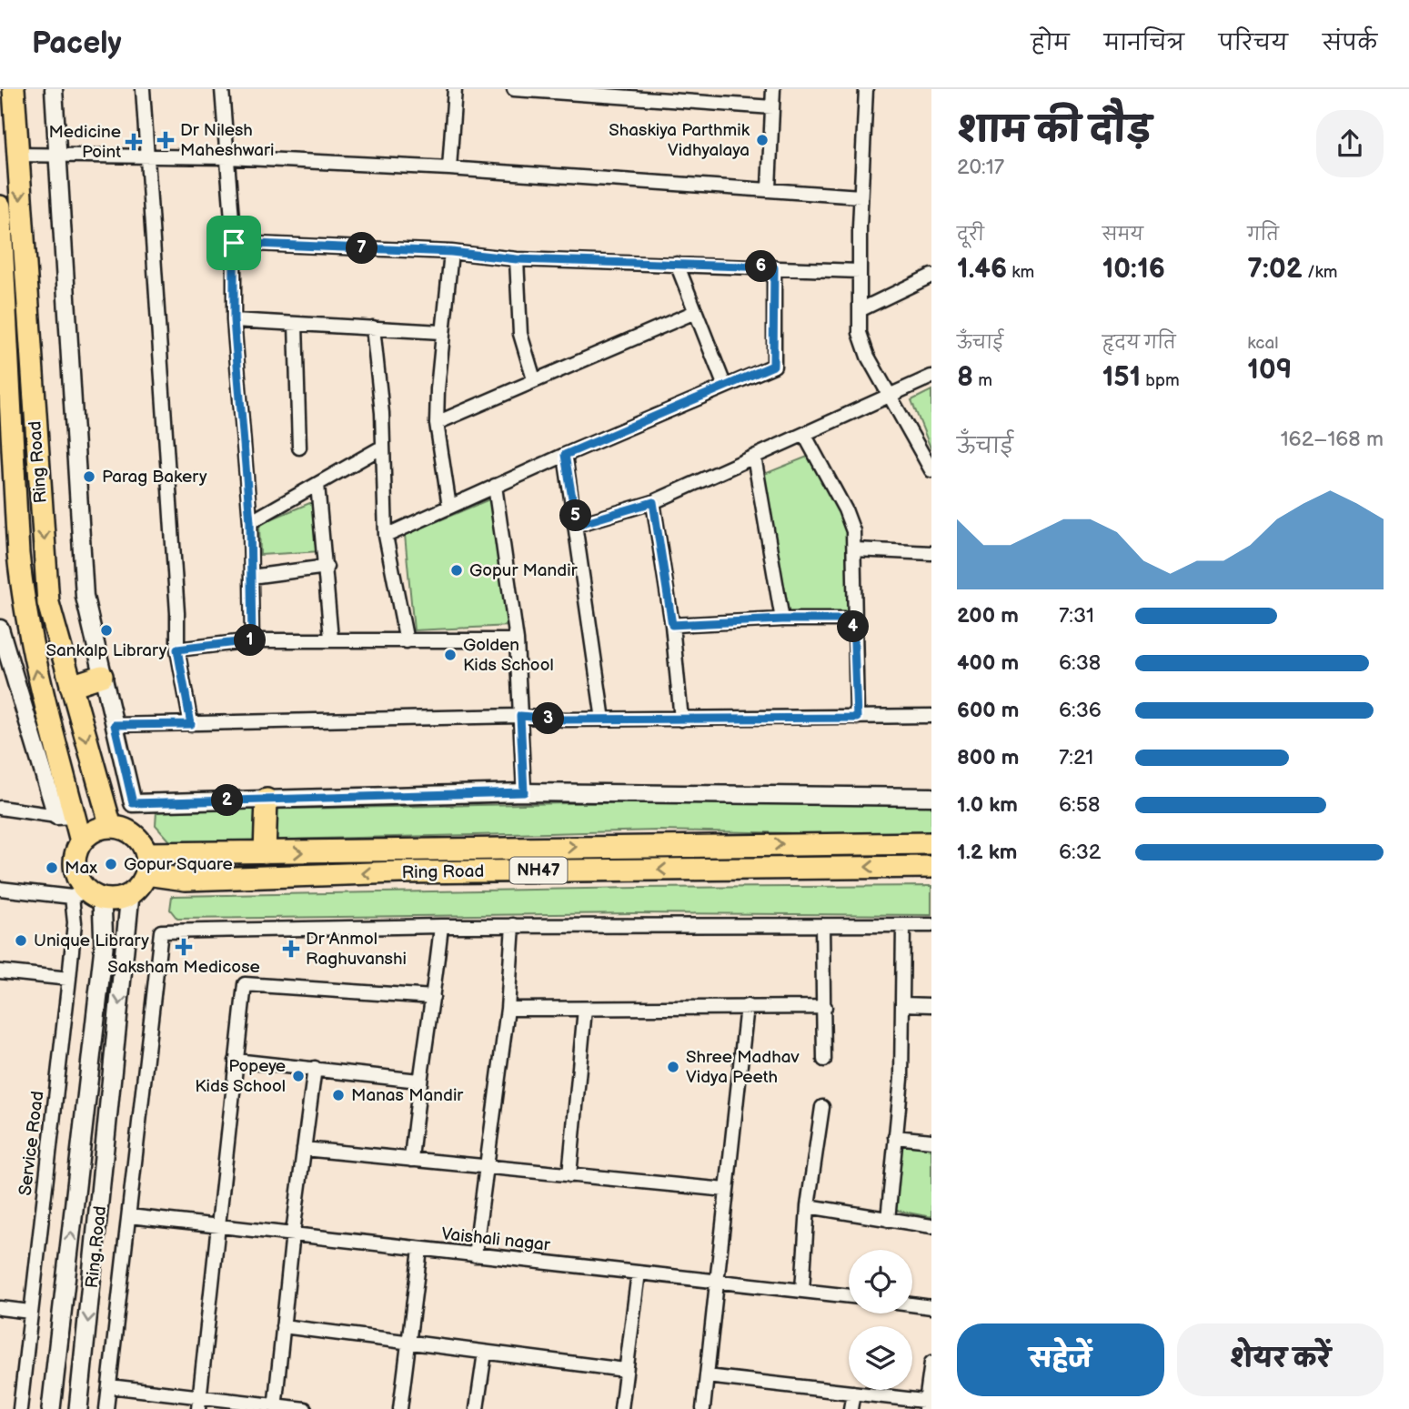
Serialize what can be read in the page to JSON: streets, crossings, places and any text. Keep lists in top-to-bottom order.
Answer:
{
  "streets": {
    "highway": ["Ring Road", "NH47"],
    "street": ["Service Road", "Vaishali nagar"]
  },
  "crossings": [
    ["Ring Road", "Service Road"]
  ],
  "places": {
    "health": [
      "Dr Nilesh Maheshwari",
      "Medicine Point",
      "Saksham Medicose",
      "Dr Anmol Raghuvanshi"
    ],
    "other": [
      "Shaskiya Parthmik Vidhyalaya",
      "Parag Bakery",
      "Gopur Mandir",
      "Sankalp Library",
      "Golden Kids School",
      "Gopur Square",
      "Max",
      "Unique Library",
      "Shree Madhav Vidya Peeth",
      "Popeye Kids School",
      "Manas Mandir"
    ]
  },
  "page": {
    "header": "Pacely",
    "nav": [
      "होम",
      "मानचित्र",
      "परिचय",
      "संपर्क"
    ],
    "heading": ["शाम की दौड़", "20:17"],
    "stats": [
      ["दूरी", "1.46 km"],
      ["समय", "10:16"],
      ["गति", "7:02 /km"],
      ["ऊँचाई", "8 m"],
      ["हृदय गति", "151 bpm"],
      ["kcal", "109"]
    ],
    "pins": [
      "7",
      "6",
      "5",
      "4",
      "1",
      "3",
      "2"
    ],
    "chart": ["ऊँचाई", "162–168 m"],
    "list": [
      {
        "name": "200 m",
        "note": "7:31"
      },
      {
        "name": "400 m",
        "note": "6:38"
      },
      {
        "name": "600 m",
        "note": "6:36"
      },
      {
        "name": "800 m",
        "note": "7:21"
      },
      {
        "name": "1.0 km",
        "note": "6:58"
      },
      {
        "name": "1.2 km",
        "note": "6:32"
      }
    ],
    "buttons": ["सहेजें", "शेयर करें"]
  }
}
